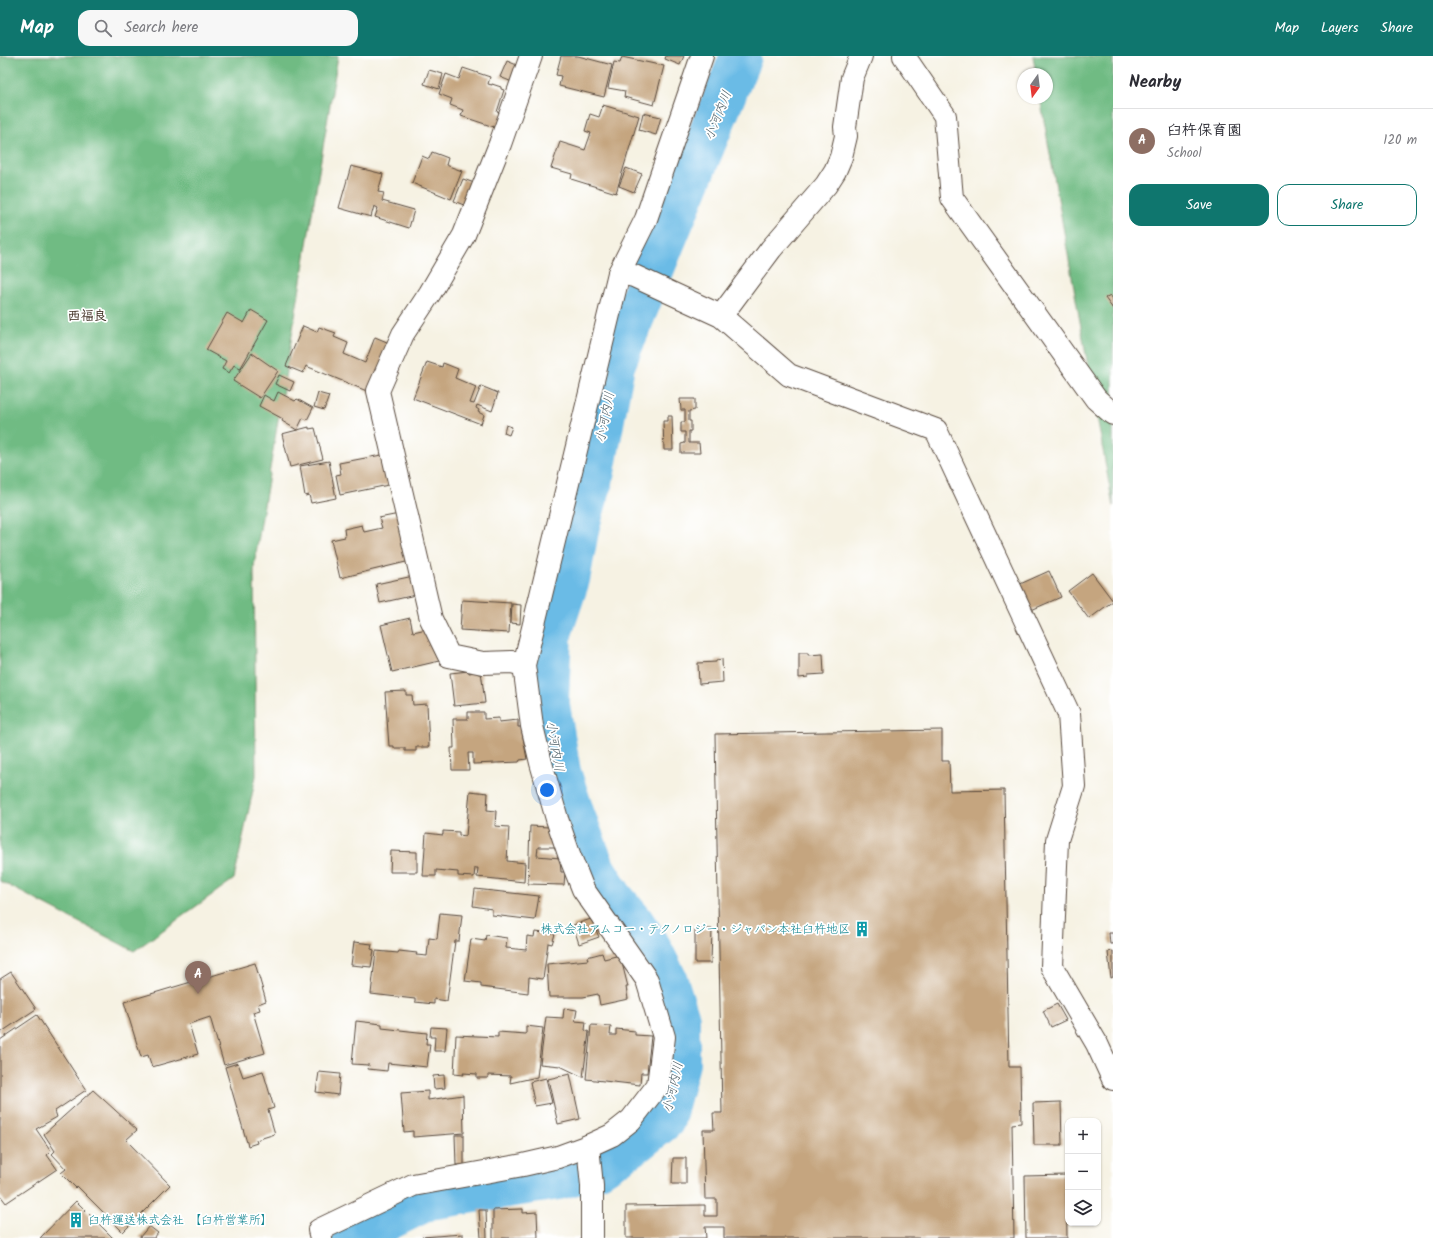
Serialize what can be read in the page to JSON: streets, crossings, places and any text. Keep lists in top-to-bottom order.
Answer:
{
  "districts": ["西福良"],
  "water": ["小河内川"],
  "places": {
    "building": ["株式会社アムコー・テクノロジー・ジャパン本社臼杵地区", "臼杵運送株式会社 【臼杵営業所】"]
  },
  "north": "bottom",
  "page": {
    "header": "Map",
    "search": "Search here",
    "nav": ["Map", "Layers", "Share"],
    "heading": "Nearby",
    "list": [
      {
        "mark": "A",
        "name": "臼杵保育園",
        "note": "School",
        "value": "120 m"
      }
    ],
    "buttons": ["Save", "Share"],
    "pins": "A",
    "map_buttons": ["+", "−"]
  }
}
